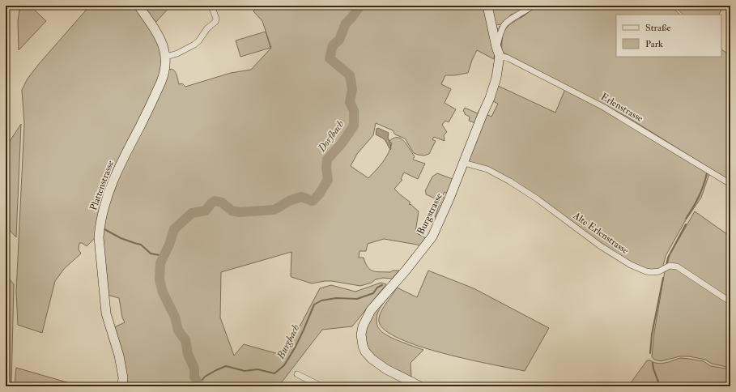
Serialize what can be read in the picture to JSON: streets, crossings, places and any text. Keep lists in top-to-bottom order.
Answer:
{
  "streets": {
    "street": [
      "Erlenstrasse",
      "Plattenstrasse",
      "Burgstrasse",
      "Alte Erlenstrasse"
    ]
  },
  "crossings": [
    ["Erlenstrasse", "Burgstrasse"],
    ["Burgstrasse", "Alte Erlenstrasse"]
  ],
  "water": ["Dorfbach", "Burgbach"],
  "legend": ["Straße", "Park"]
}
